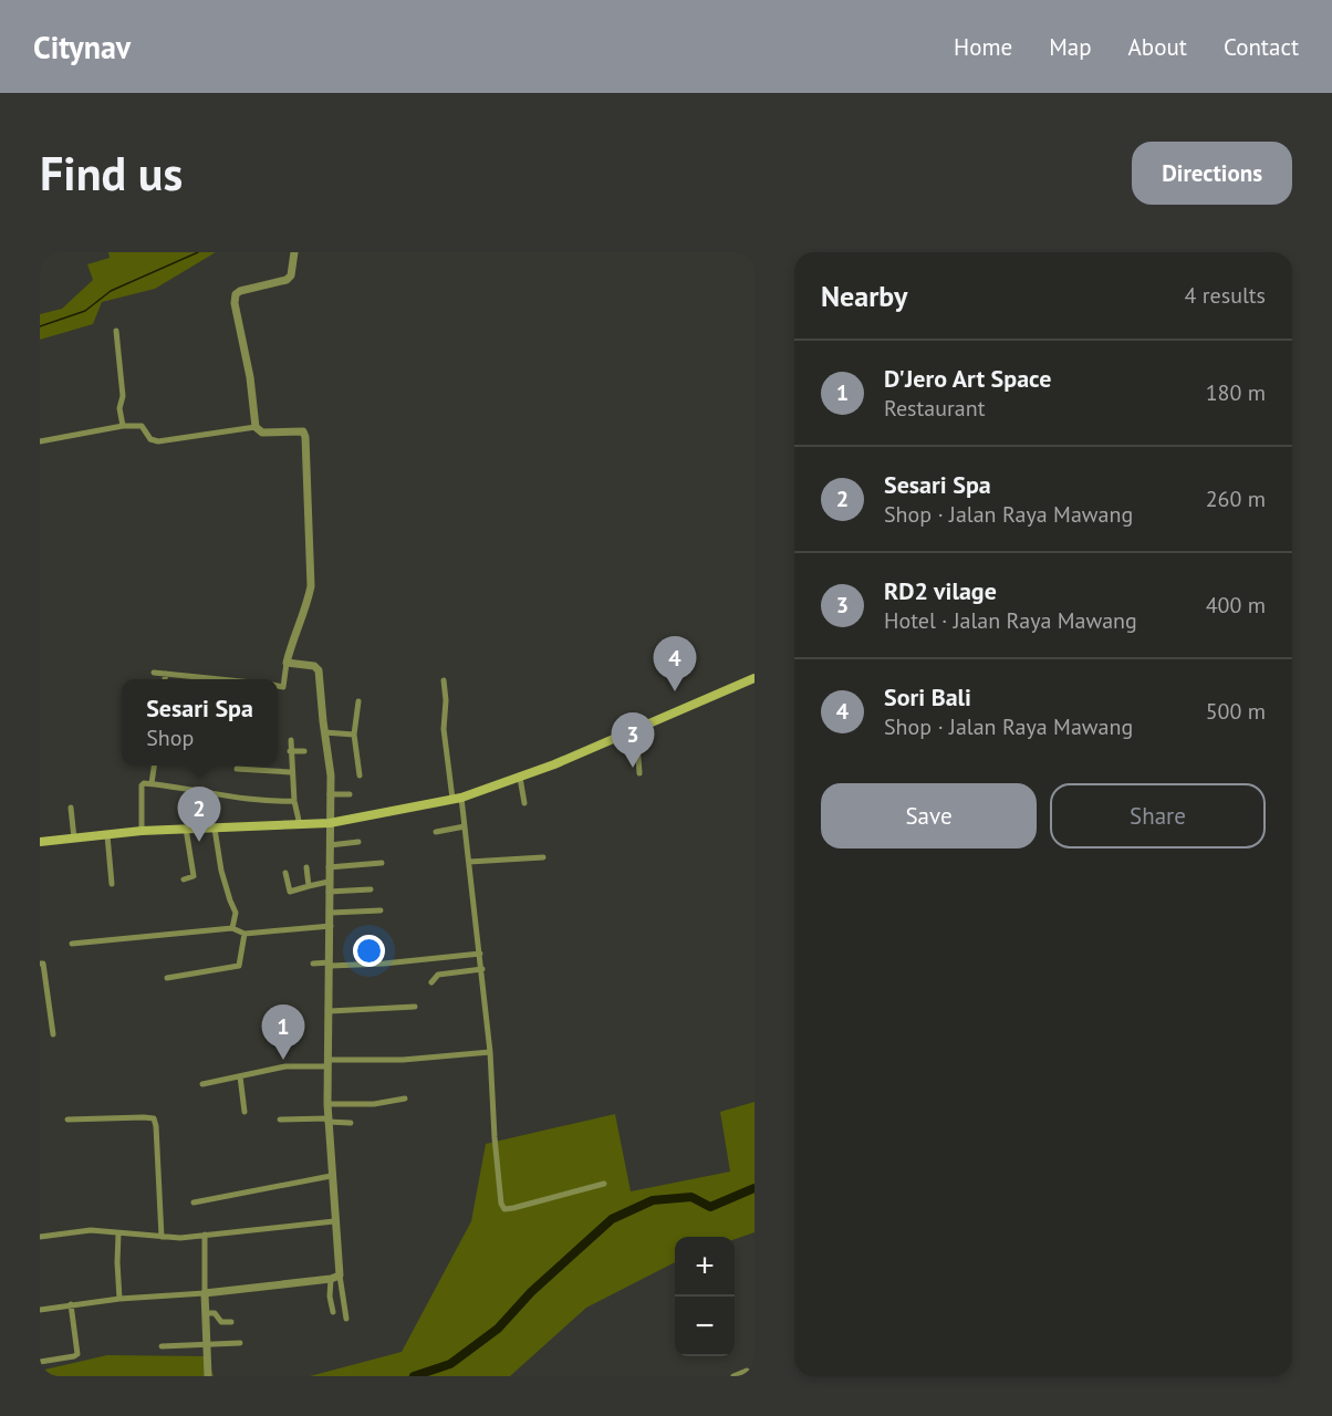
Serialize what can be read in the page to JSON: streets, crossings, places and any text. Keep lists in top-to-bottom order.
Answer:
{
  "page": {
    "header": "Citynav",
    "nav": [
      "Home",
      "Map",
      "About",
      "Contact"
    ],
    "buttons": [
      "Directions",
      ["Save", "Share"]
    ],
    "title": "Find us",
    "heading": ["Nearby", "4 results"],
    "list": [
      {
        "mark": "1",
        "name": "D'Jero Art Space",
        "note": "Restaurant",
        "value": "180 m"
      },
      {
        "mark": "2",
        "name": "Sesari Spa",
        "note": "Shop · Jalan Raya Mawang",
        "value": "260 m"
      },
      {
        "mark": "3",
        "name": "RD2 vilage",
        "note": "Hotel · Jalan Raya Mawang",
        "value": "400 m"
      },
      {
        "mark": "4",
        "name": "Sori Bali",
        "note": "Shop · Jalan Raya Mawang",
        "value": "500 m"
      }
    ],
    "pins": [
      "4",
      "3",
      "2",
      "1"
    ],
    "popup": ["Sesari Spa", "Shop"],
    "map_buttons": ["+", "−"]
  }
}
